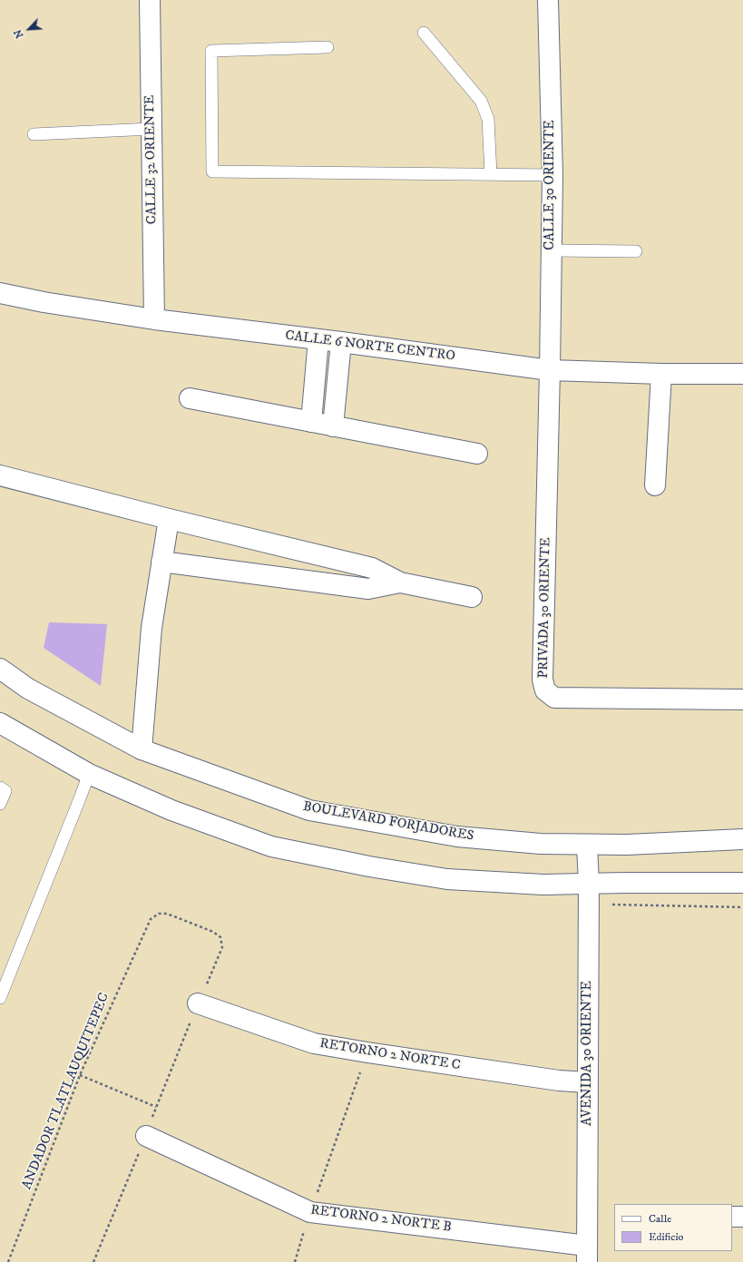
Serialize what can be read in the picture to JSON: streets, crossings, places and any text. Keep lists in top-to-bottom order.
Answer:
{
  "streets": {
    "street": [
      "CALLE 32 ORIENTE",
      "CALLE 30 ORIENTE",
      "CALLE 6 NORTE CENTRO",
      "PRIVADA 30 ORIENTE",
      "BOULEVARD FORJADORES",
      "AVENIDA 30 ORIENTE",
      "RETORNO 2 NORTE C",
      "RETORNO 2 NORTE B"
    ],
    "path": ["ANDADOR TLATLAUQUITEPEC"]
  },
  "crossings": [
    ["CALLE 32 ORIENTE", "CALLE 6 NORTE CENTRO"],
    ["CALLE 30 ORIENTE", "CALLE 6 NORTE CENTRO"],
    ["CALLE 30 ORIENTE", "PRIVADA 30 ORIENTE"],
    ["CALLE 6 NORTE CENTRO", "PRIVADA 30 ORIENTE"],
    ["BOULEVARD FORJADORES", "AVENIDA 30 ORIENTE"],
    ["AVENIDA 30 ORIENTE", "RETORNO 2 NORTE C"],
    ["AVENIDA 30 ORIENTE", "RETORNO 2 NORTE B"],
    ["RETORNO 2 NORTE C", "ANDADOR TLATLAUQUITEPEC"]
  ],
  "legend": ["Calle", "Edificio"],
  "north": "bottom left"
}
